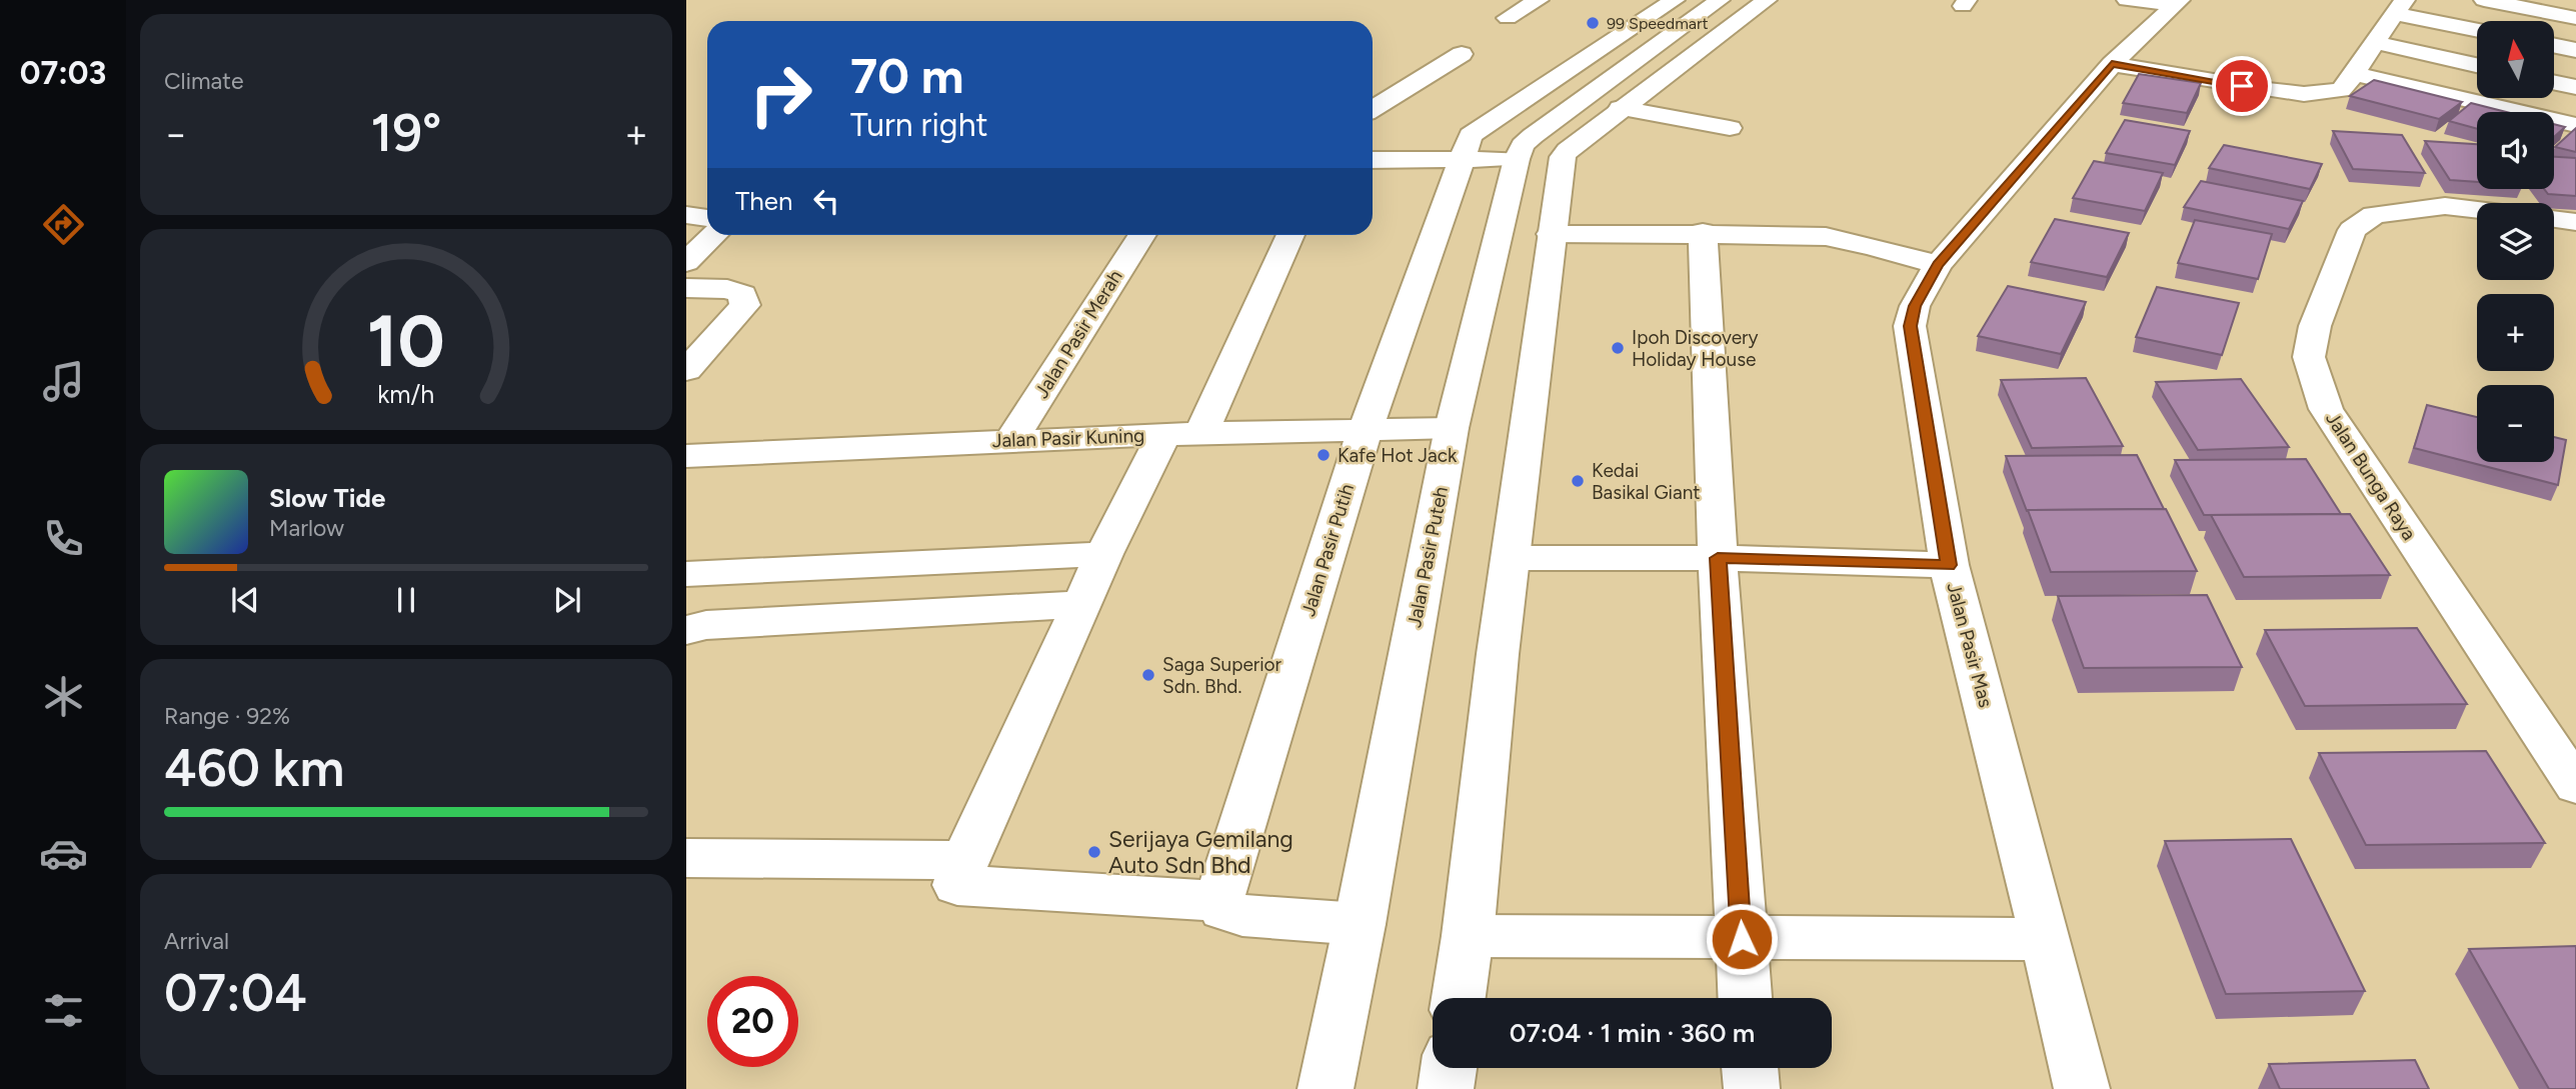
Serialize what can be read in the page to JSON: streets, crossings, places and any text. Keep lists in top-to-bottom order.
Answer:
{
  "streets": {
    "street": [
      "Jalan Pasir Merah",
      "Jalan Pasir Kuning",
      "Jalan Bunga Raya",
      "Jalan Pasir Putih",
      "Jalan Pasir Puteh",
      "Jalan Pasir Mas"
    ]
  },
  "crossings": [
    ["Jalan Pasir Merah", "Jalan Pasir Kuning"],
    ["Jalan Pasir Kuning", "Jalan Pasir Putih"],
    ["Jalan Pasir Kuning", "Jalan Pasir Puteh"]
  ],
  "places": [
    "99 Speedmart",
    "Ipoh Discovery Holiday House",
    "Kafe Hot Jack",
    "Kedai Basikal Giant",
    "Saga Superior Sdn. Bhd.",
    "Serijaya Gemilang Auto Sdn Bhd"
  ],
  "north": "top",
  "page": {
    "tabs": "07:03",
    "tile": [
      "Climate",
      ["Range · 92%", "460 km"],
      ["Arrival", "07:04"]
    ],
    "map_buttons": ["+", "−"],
    "turn": ["70 m", "Turn right"],
    "heat": ["−", "19°", "+"],
    "then": "Then",
    "song": ["Slow Tide", "Marlow"],
    "limit": "20",
    "trip": "07:04 · 1 min · 360 m",
    "gauge": ["10", "km/h"]
  }
}
